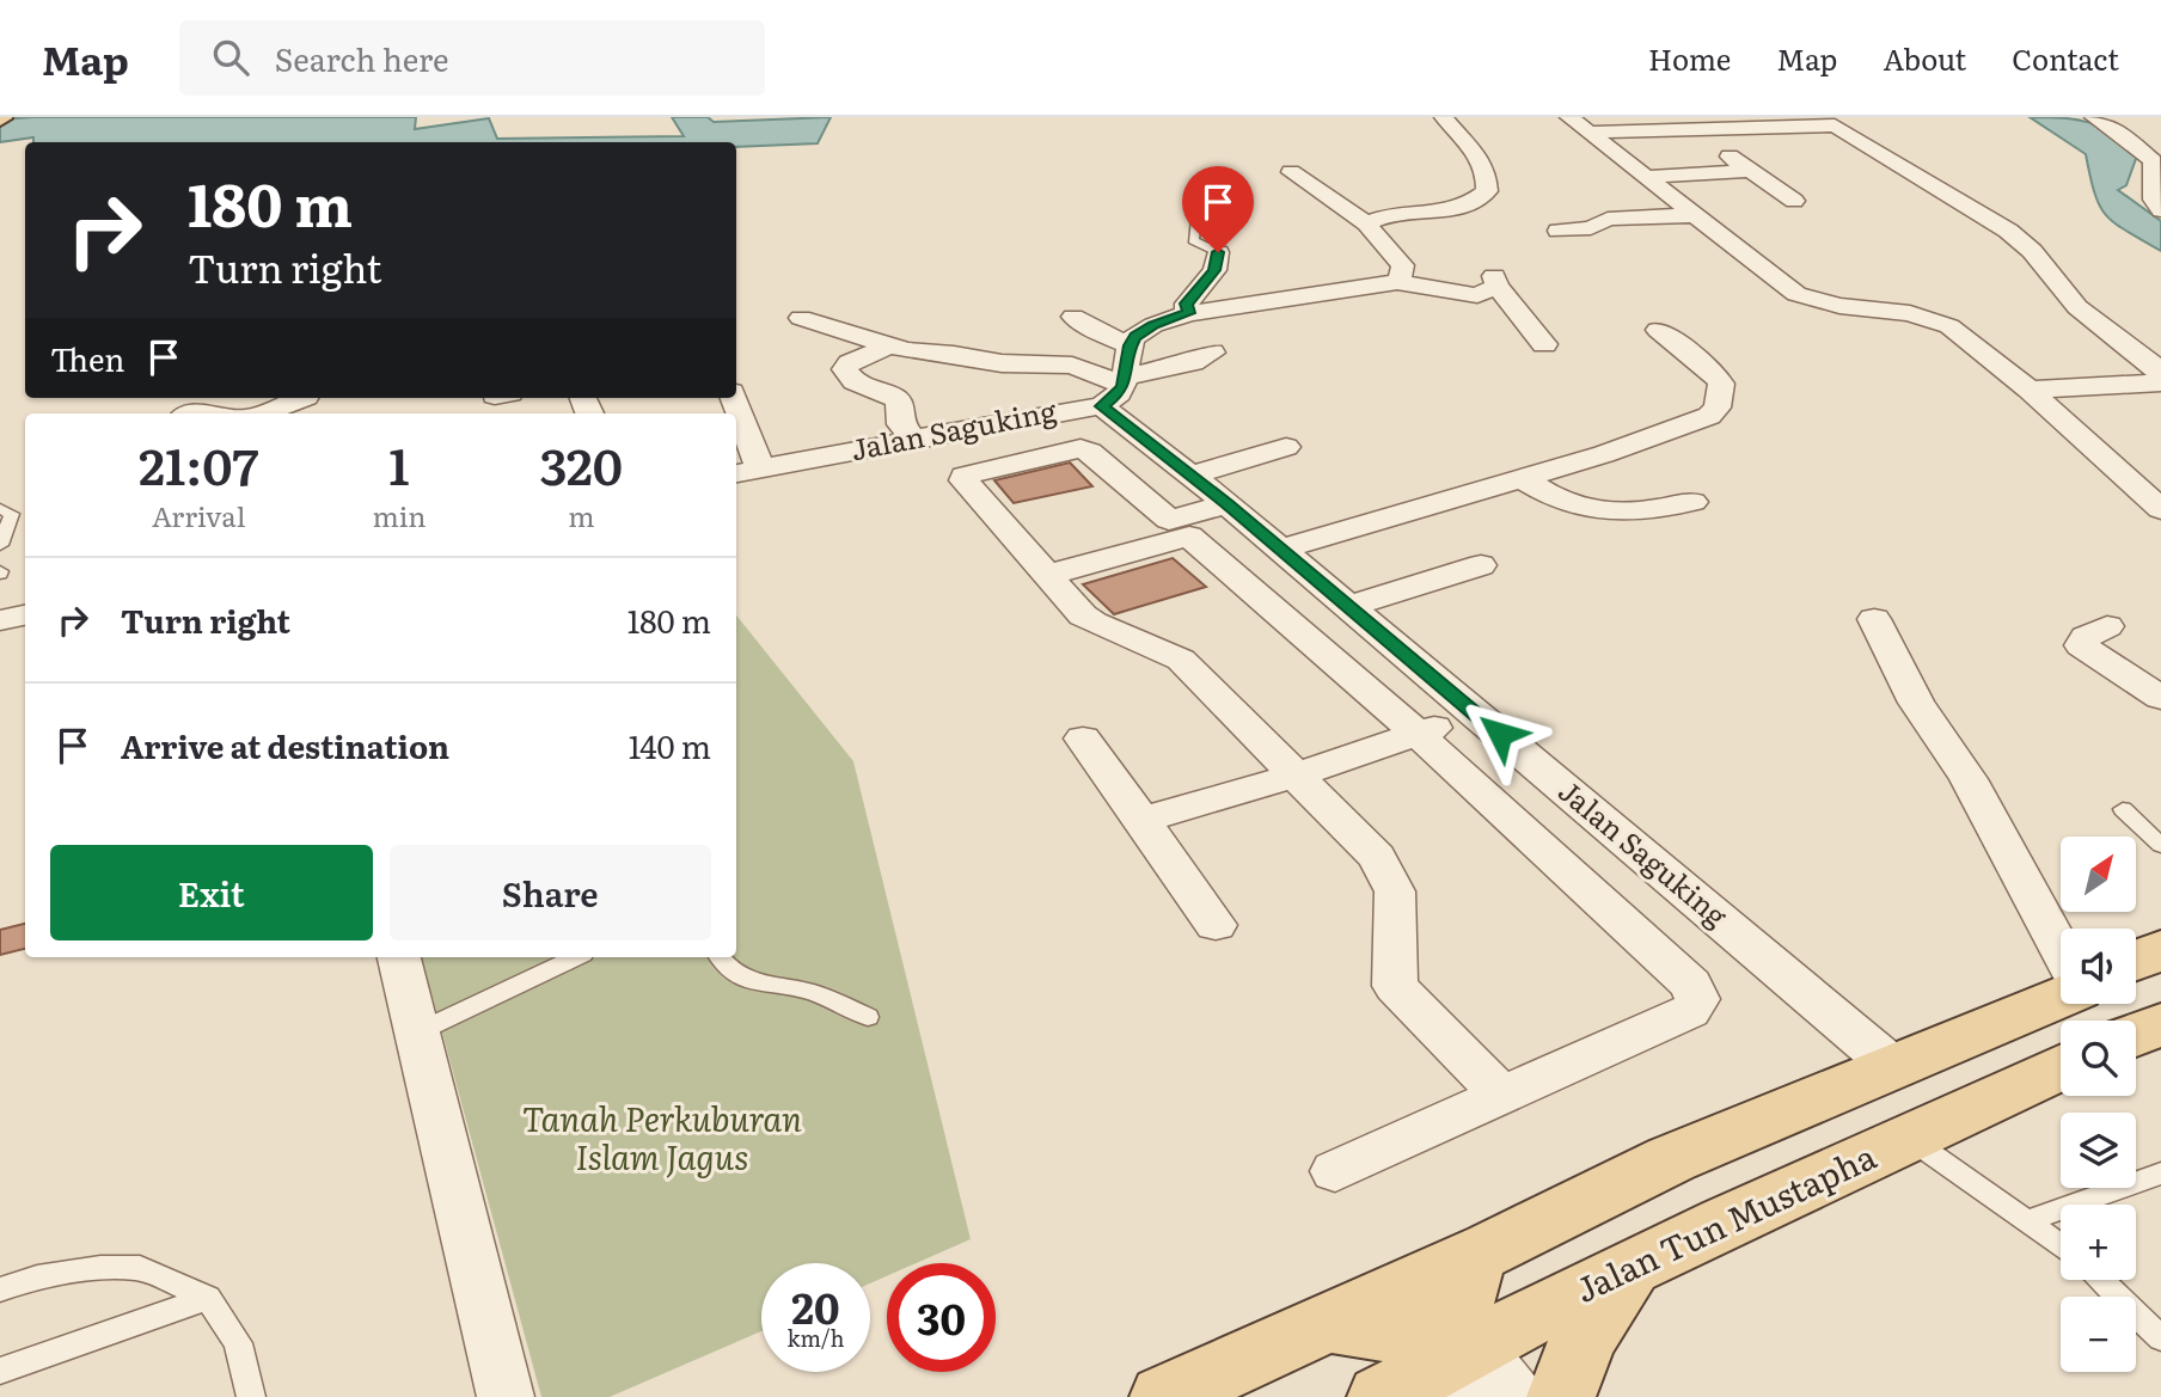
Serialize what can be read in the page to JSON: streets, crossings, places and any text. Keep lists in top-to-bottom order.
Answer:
{
  "streets": {
    "main road": ["Jalan Tun Mustapha"],
    "street": ["Jalan Saguking"]
  },
  "parks": ["Tanah Perkuburan Islam Jagus"],
  "north": "top right",
  "page": {
    "header": "Map",
    "search": "Search here",
    "nav": [
      "Home",
      "Map",
      "About",
      "Contact"
    ],
    "turn": ["180 m", "Turn right"],
    "then": "Then",
    "eta": [
      "21:07",
      "Arrival",
      "1",
      "min",
      "320",
      "m"
    ],
    "list": [
      {
        "name": "Turn right",
        "value": "180 m"
      },
      {
        "name": "Arrive at destination",
        "value": "140 m"
      }
    ],
    "buttons": ["Exit", "Share"],
    "map_buttons": ["+", "−"],
    "speed": "20 km/h",
    "limit": "30"
  }
}
